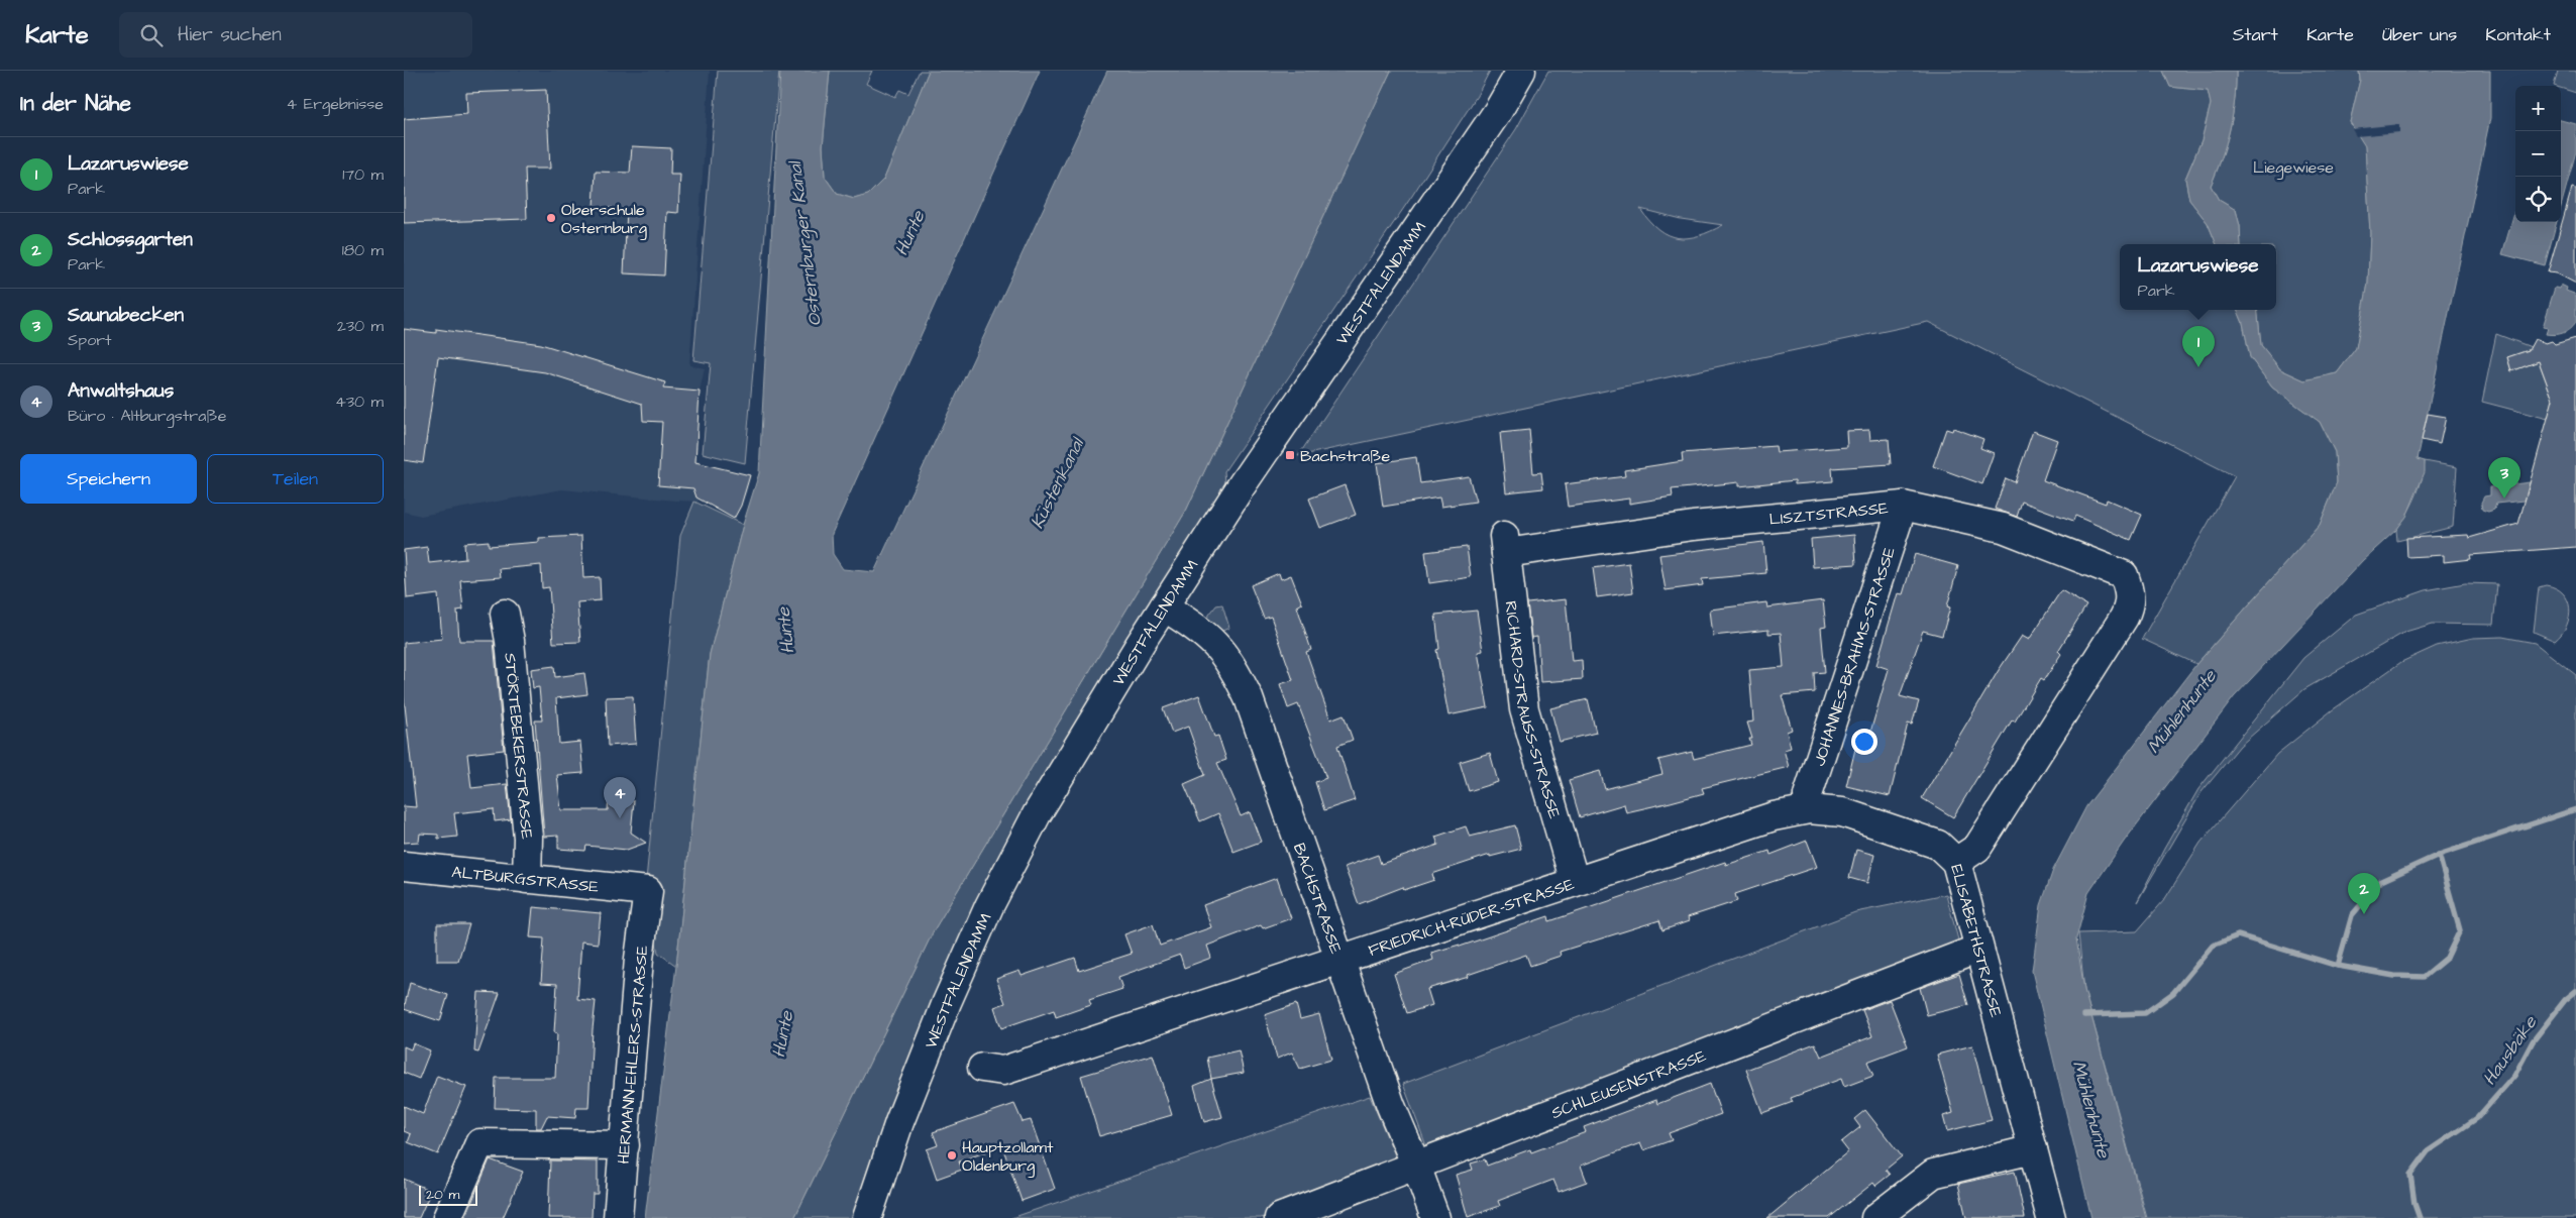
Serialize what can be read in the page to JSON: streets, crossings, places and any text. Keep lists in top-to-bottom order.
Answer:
{
  "streets": {
    "street": [
      "WESTFALENDAMM",
      "LISZTSTRASSE",
      "JOHANNES-BRAHMS-STRASSE",
      "RICHARD-STRAUSS-STRASSE",
      "STÖRTEBEKERSTRASSE",
      "ALTBURGSTRASSE",
      "BACHSTRASSE",
      "FRIEDRICH-RÜDER-STRASSE",
      "ELISABETHSTRASSE",
      "HERMANN-EHLERS-STRASSE",
      "SCHLEUSENSTRASSE"
    ]
  },
  "crossings": [
    ["WESTFALENDAMM", "BACHSTRASSE"],
    ["LISZTSTRASSE", "JOHANNES-BRAHMS-STRASSE"],
    ["LISZTSTRASSE", "RICHARD-STRAUSS-STRASSE"],
    ["LISZTSTRASSE", "ELISABETHSTRASSE"],
    ["JOHANNES-BRAHMS-STRASSE", "FRIEDRICH-RÜDER-STRASSE"],
    ["RICHARD-STRAUSS-STRASSE", "FRIEDRICH-RÜDER-STRASSE"],
    ["STÖRTEBEKERSTRASSE", "ALTBURGSTRASSE"],
    ["ALTBURGSTRASSE", "HERMANN-EHLERS-STRASSE"],
    ["BACHSTRASSE", "FRIEDRICH-RÜDER-STRASSE"],
    ["BACHSTRASSE", "SCHLEUSENSTRASSE"],
    ["FRIEDRICH-RÜDER-STRASSE", "ELISABETHSTRASSE"],
    ["ELISABETHSTRASSE", "SCHLEUSENSTRASSE"]
  ],
  "water": [
    "Hunte",
    "Osternburger Kanal",
    "Küstenkanal",
    "Mühlenhunte",
    "Hausbäke"
  ],
  "parks": ["Liegewiese"],
  "places": {
    "other": ["Oberschule Osternburg", "Hauptzollamt Oldenburg"],
    "transit": ["Bachstraße"]
  },
  "scale_bar": "20 m",
  "page": {
    "header": "Karte",
    "search": "Hier suchen",
    "nav": [
      "Start",
      "Karte",
      "Über uns",
      "Kontakt"
    ],
    "heading": ["In der Nähe", "4 Ergebnisse"],
    "map_buttons": ["+", "−"],
    "list": [
      {
        "mark": "1",
        "name": "Lazaruswiese",
        "note": "Park",
        "value": "170 m"
      },
      {
        "mark": "2",
        "name": "Schlossgarten",
        "note": "Park",
        "value": "180 m"
      },
      {
        "mark": "3",
        "name": "Saunabecken",
        "note": "Sport",
        "value": "230 m"
      },
      {
        "mark": "4",
        "name": "Anwaltshaus",
        "note": "Büro · Altburgstraße",
        "value": "430 m"
      }
    ],
    "popup": ["Lazaruswiese", "Park"],
    "pins": [
      "1",
      "3",
      "4",
      "2"
    ],
    "buttons": ["Speichern", "Teilen"],
    "scale": "20 m"
  }
}
